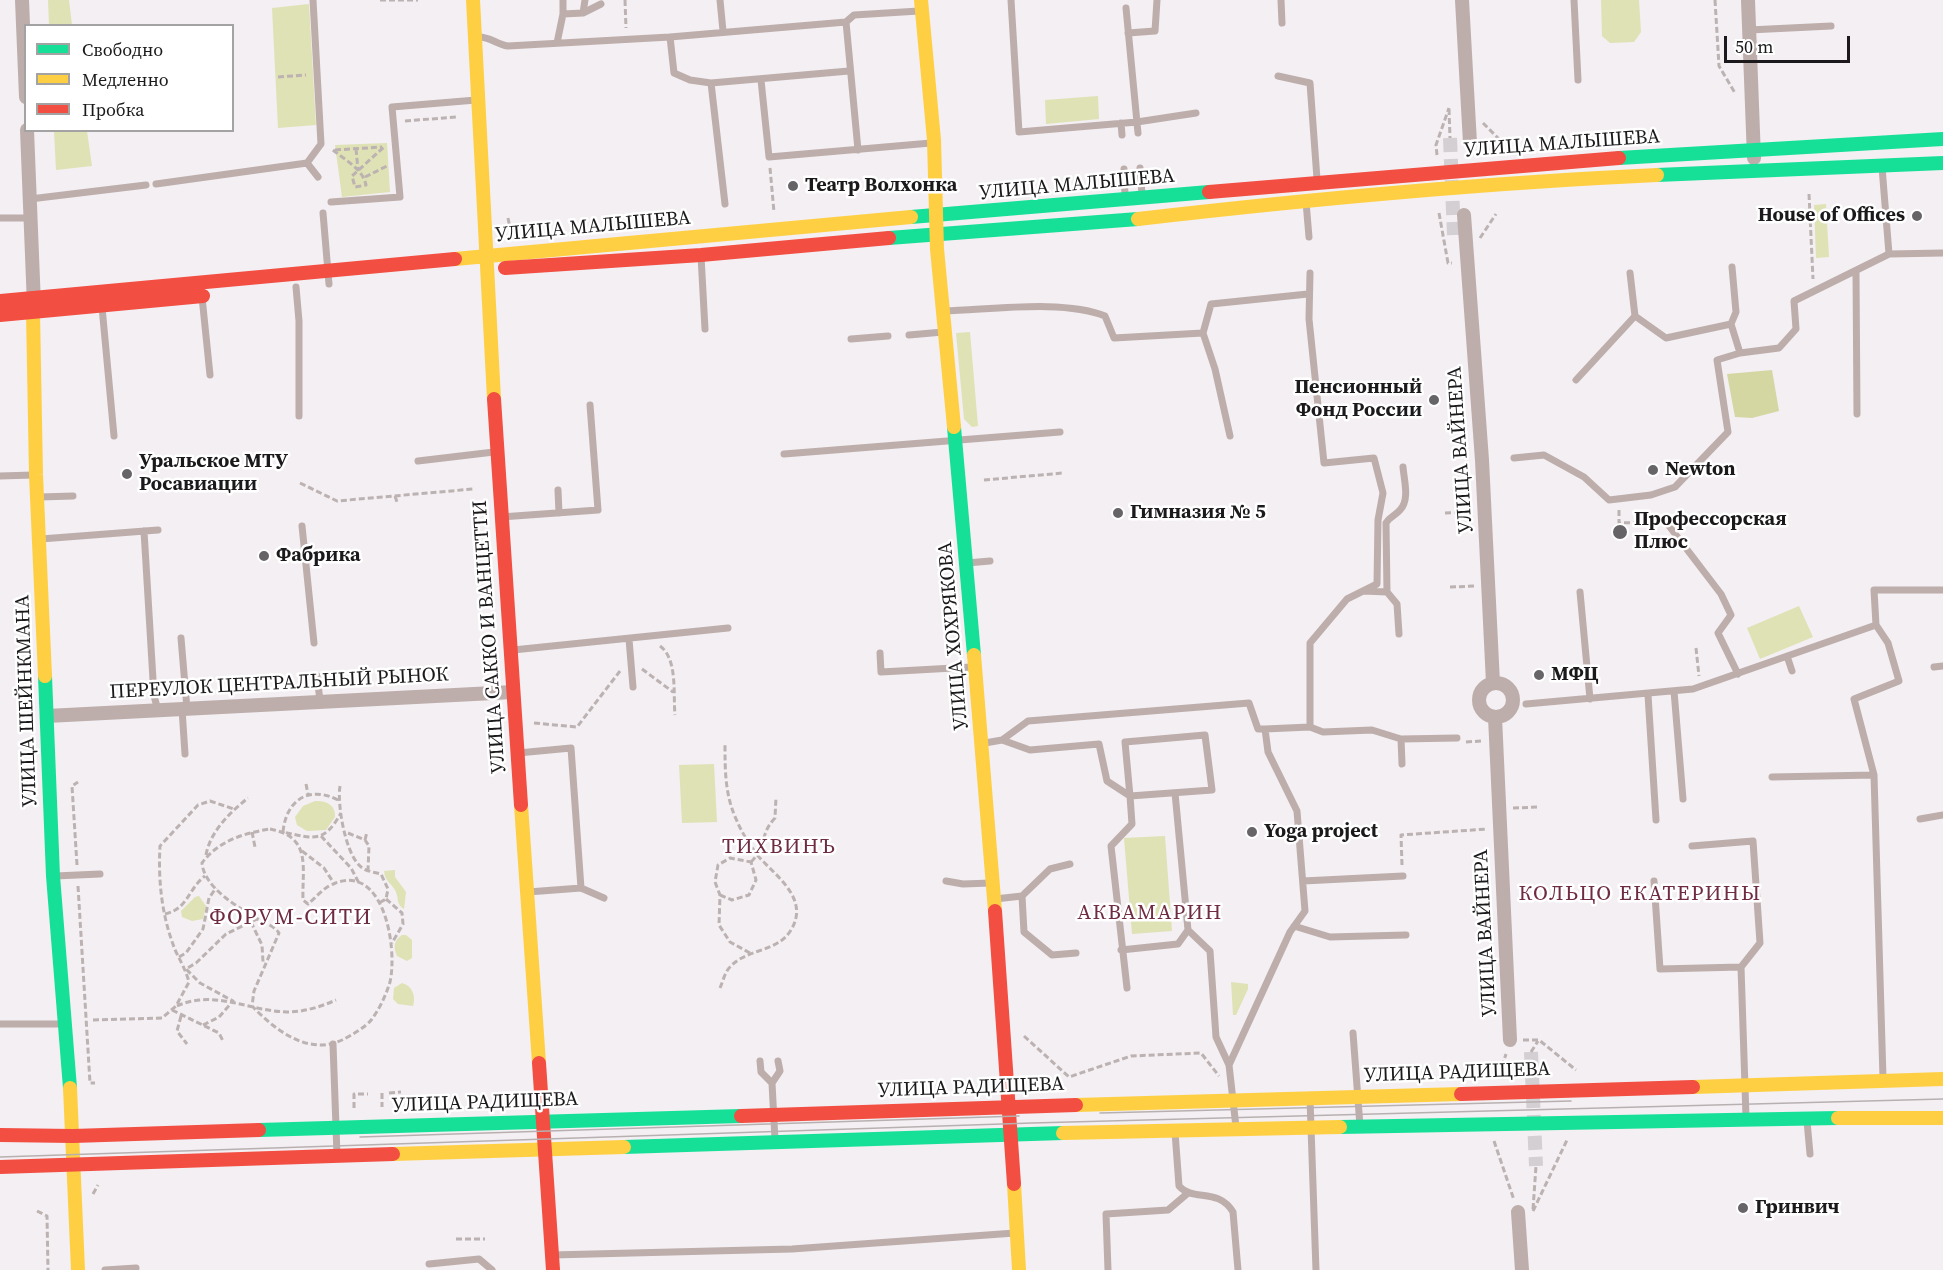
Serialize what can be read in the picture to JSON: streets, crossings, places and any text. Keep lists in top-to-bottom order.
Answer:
{
  "streets": {
    "street": [
      "УЛИЦА МАЛЫШЕВА",
      "УЛИЦА ВАЙНЕРА",
      "УЛИЦА ХОХРЯКОВА",
      "УЛИЦА САККО И ВАНЦЕТТИ",
      "ПЕРЕУЛОК ЦЕНТРАЛЬНЫЙ РЫНОК",
      "УЛИЦА ШЕЙНКМАНА",
      "УЛИЦА РАДИЩЕВА"
    ]
  },
  "crossings": [
    ["УЛИЦА МАЛЫШЕВА", "УЛИЦА ХОХРЯКОВА"],
    ["УЛИЦА МАЛЫШЕВА", "УЛИЦА САККО И ВАНЦЕТТИ"],
    ["УЛИЦА МАЛЫШЕВА", "УЛИЦА ШЕЙНКМАНА"],
    ["УЛИЦА ХОХРЯКОВА", "УЛИЦА РАДИЩЕВА"],
    ["УЛИЦА САККО И ВАНЦЕТТИ", "ПЕРЕУЛОК ЦЕНТРАЛЬНЫЙ РЫНОК"],
    ["УЛИЦА САККО И ВАНЦЕТТИ", "УЛИЦА РАДИЩЕВА"],
    ["ПЕРЕУЛОК ЦЕНТРАЛЬНЫЙ РЫНОК", "УЛИЦА ШЕЙНКМАНА"],
    ["УЛИЦА ШЕЙНКМАНА", "УЛИЦА РАДИЩЕВА"]
  ],
  "districts": [
    "ТИХВИНЪ",
    "КОЛЬЦО ЕКАТЕРИНЫ",
    "АКВАМАРИН",
    "ФОРУМ-СИТИ"
  ],
  "places": [
    "Театр Волхонка",
    "House of Offices",
    "Пенсионный Фонд России",
    "Newton",
    "Уральское МТУ Росавиации",
    "Гимназия № 5",
    "Профессорская Плюс",
    "Фабрика",
    "МФЦ",
    "Yoga projeсt",
    "Гринвич"
  ],
  "legend": ["Свободно", "Медленно", "Пробка"],
  "scale_bar": "50 m"
}
